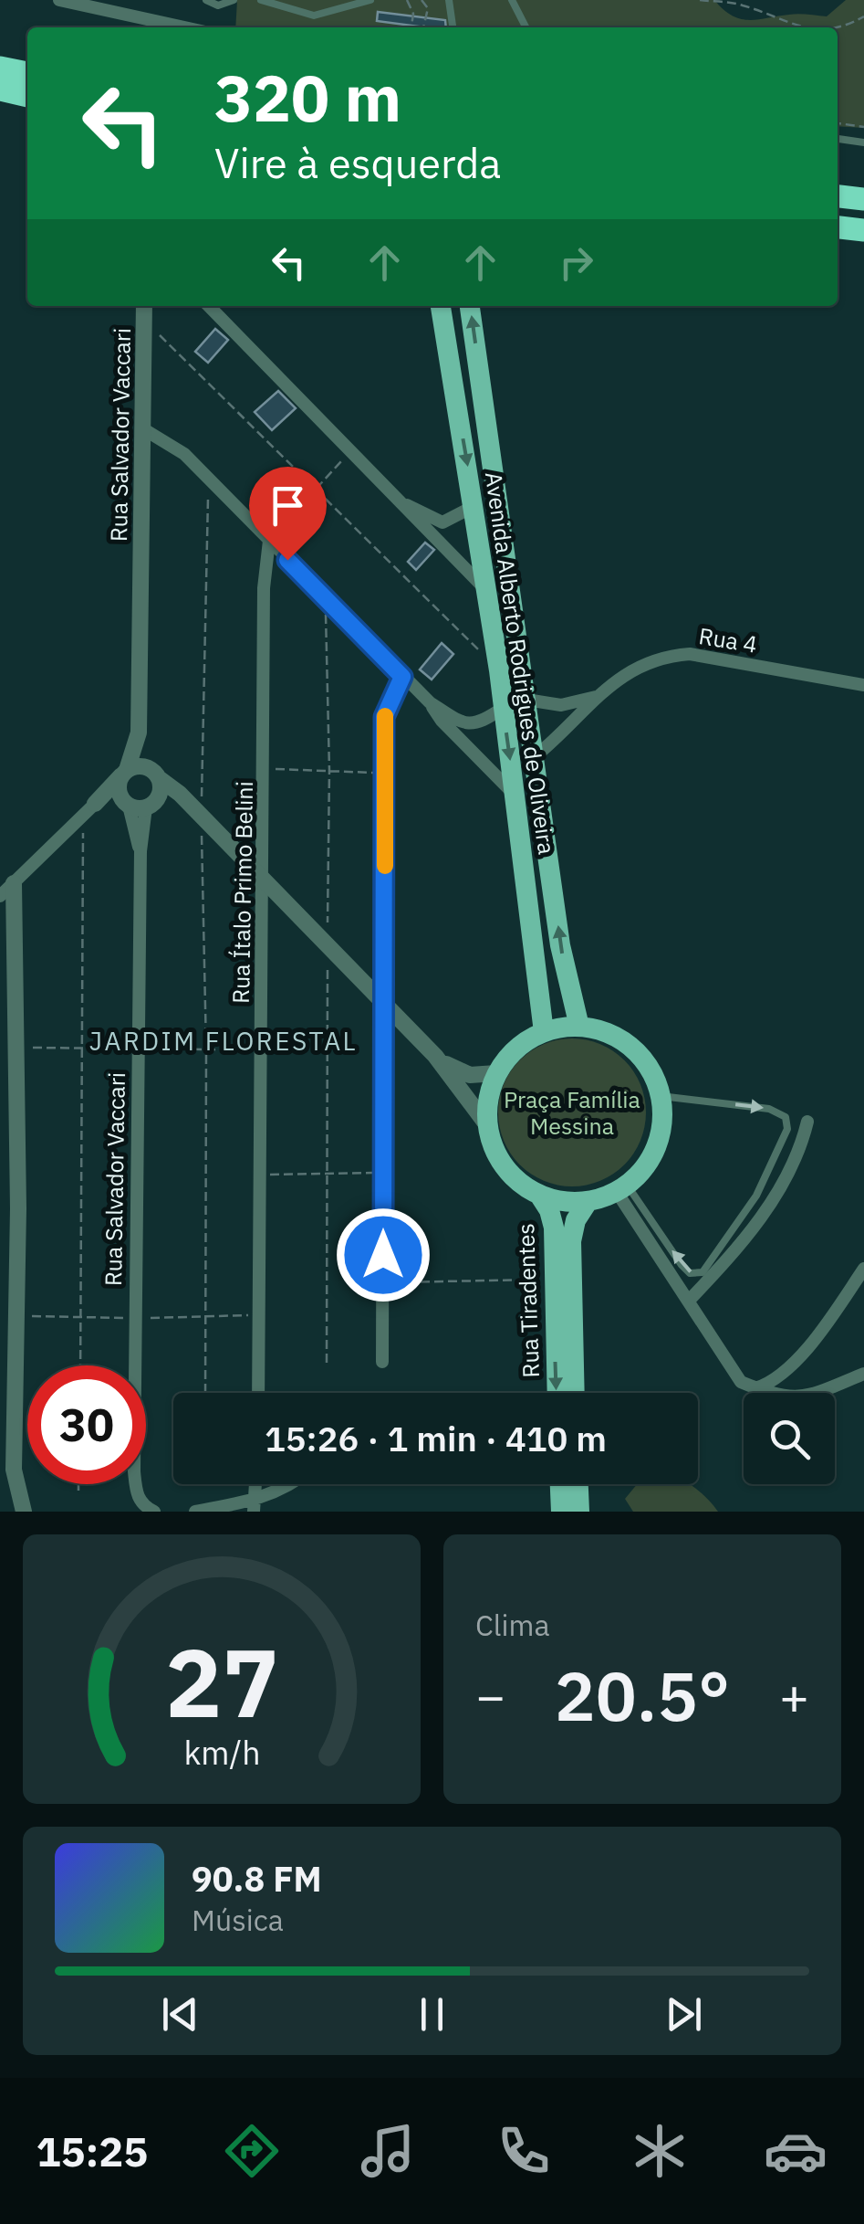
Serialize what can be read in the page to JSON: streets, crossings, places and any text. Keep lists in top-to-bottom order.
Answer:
{
  "streets": {
    "main road": ["Avenida Alberto Rodrigues de Oliveira", "Rua Tiradentes"],
    "street": ["Rua Salvador Vaccari", "Rua 4", "Rua Ítalo Primo Belini"]
  },
  "crossings": [
    ["Rua 4", "Avenida Alberto Rodrigues de Oliveira"],
    ["Avenida Alberto Rodrigues de Oliveira", "Rua Tiradentes"]
  ],
  "districts": ["JARDIM FLORESTAL"],
  "parks": ["Praça Família Messina"],
  "page": {
    "turn": ["320 m", "Vire à esquerda"],
    "limit": "30",
    "trip": "15:26 · 1 min · 410 m",
    "tile": "Clima",
    "heat": ["−", "20.5°", "+"],
    "song": ["90.8 FM", "Música"],
    "tabs": "15:25",
    "gauge": ["27", "km/h"]
  }
}
